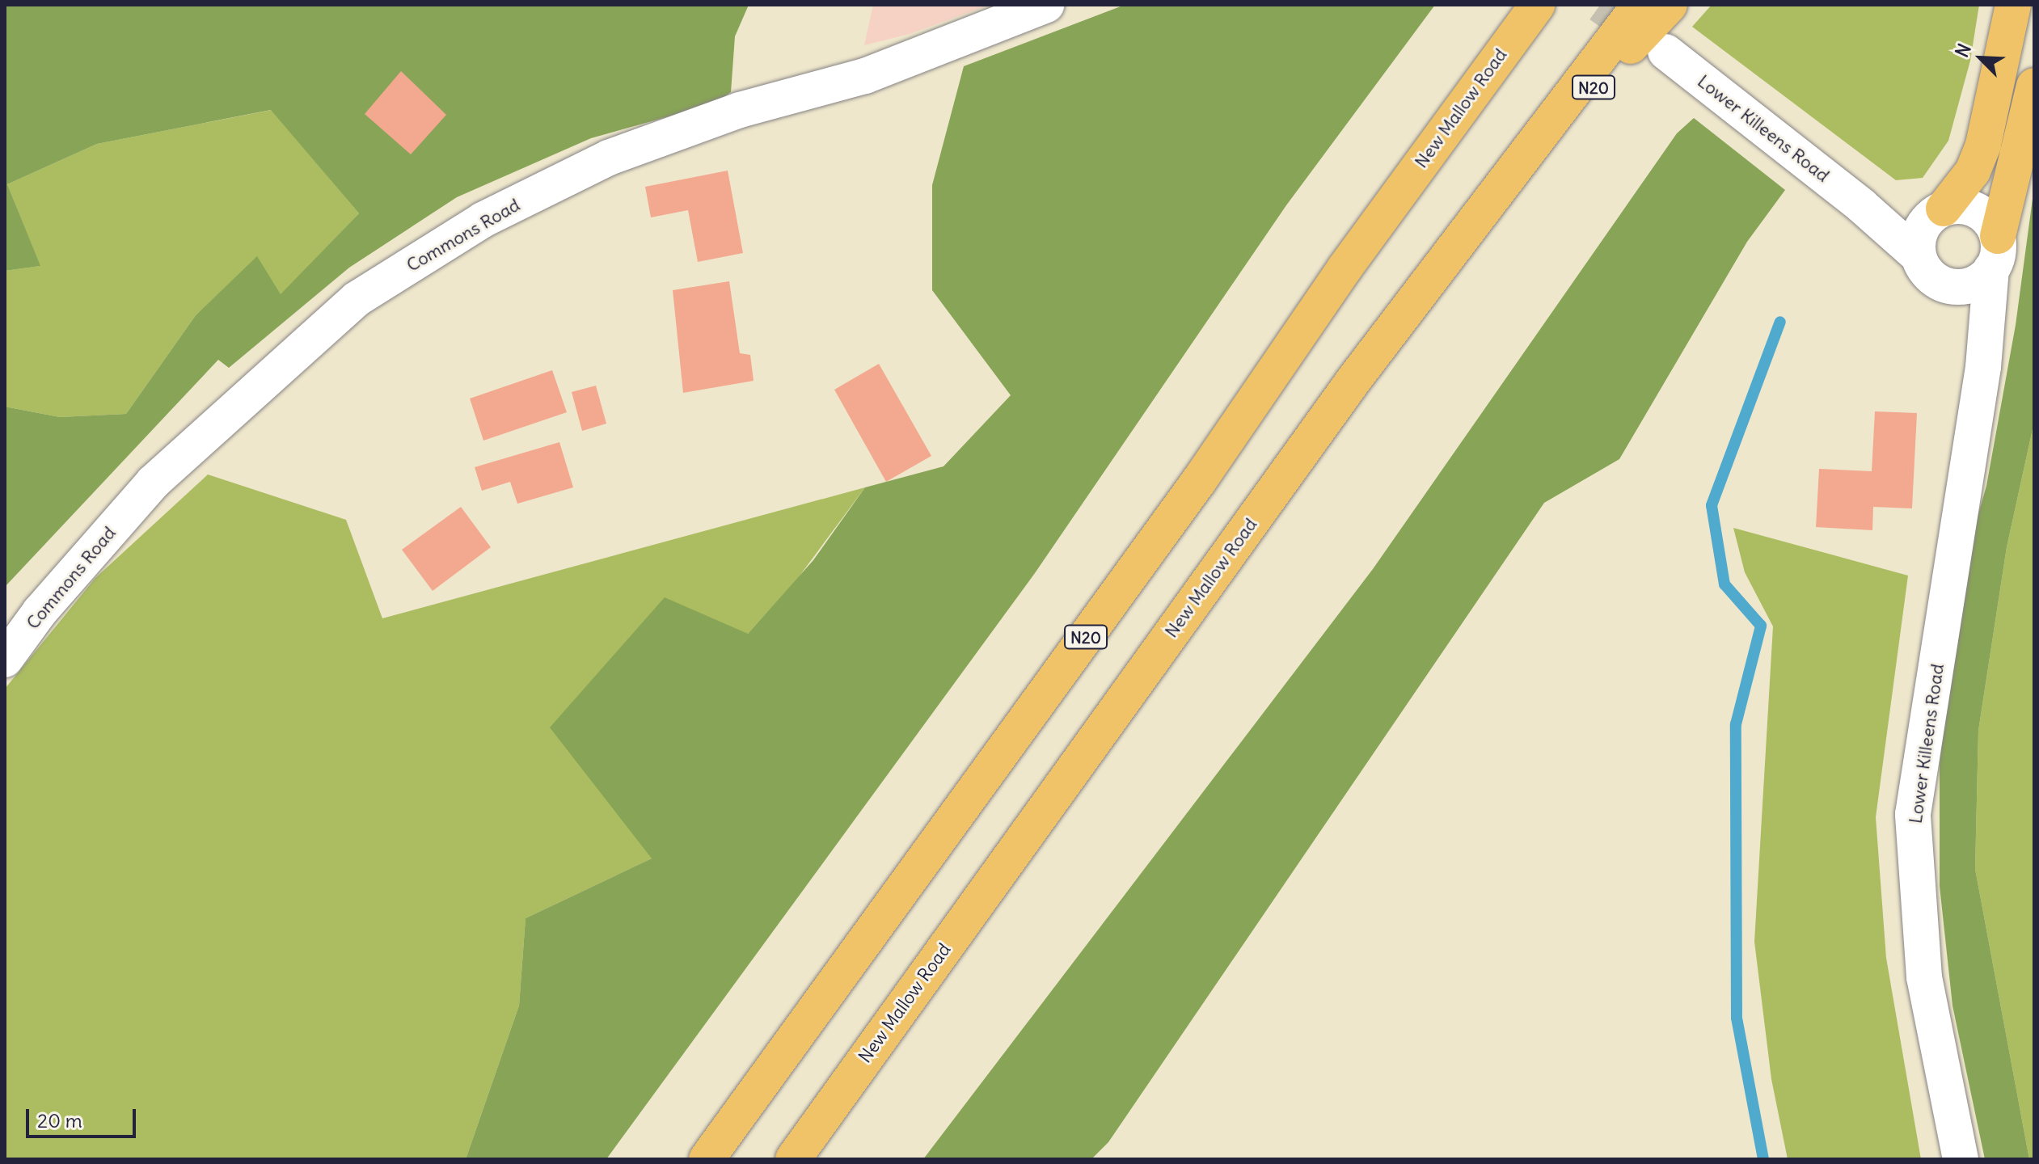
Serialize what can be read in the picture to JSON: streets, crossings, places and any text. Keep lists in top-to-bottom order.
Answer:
{
  "streets": {
    "highway": ["N20", "New Mallow Road"],
    "street": ["Lower Killeens Road", "Commons Road"]
  },
  "crossings": [
    ["N20", "New Mallow Road"]
  ],
  "scale_bar": "20 m",
  "north": "top left"
}
